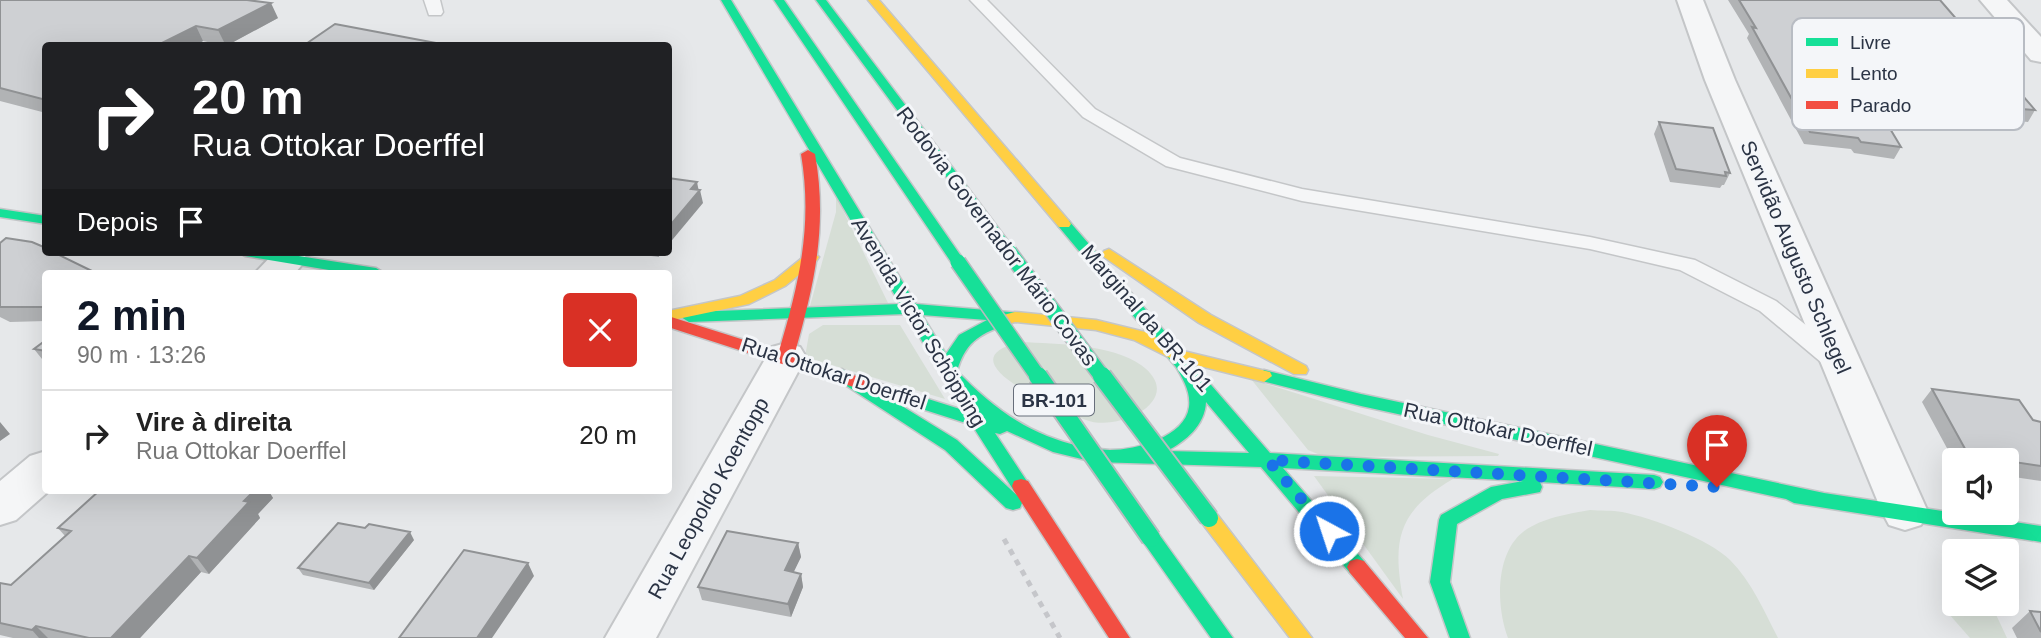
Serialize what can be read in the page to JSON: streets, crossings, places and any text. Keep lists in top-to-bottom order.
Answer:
{
  "streets": {
    "main road": [
      "Rodovia Governador Mário Covas",
      "Marginal da BR-101",
      "Avenida Victor Schöpping",
      "Rua Ottokar Doerffel",
      "BR-101"
    ],
    "street": ["Servidão Augusto Schlegel", "Rua Leopoldo Koentopp"]
  },
  "crossings": [
    ["Servidão Augusto Schlegel", "Rua Ottokar Doerffel"],
    ["Marginal da BR-101", "Rua Ottokar Doerffel"],
    ["Avenida Victor Schöpping", "Rua Ottokar Doerffel"],
    ["Rua Ottokar Doerffel", "Rua Leopoldo Koentopp"]
  ],
  "legend": ["Livre", "Lento", "Parado"],
  "page": {
    "turn": ["20 m", "Rua Ottokar Doerffel"],
    "then": "Depois",
    "heading": ["2 min", "90 m · 13:26"],
    "list": [
      {
        "name": "Vire à direita",
        "note": "Rua Ottokar Doerffel",
        "value": "20 m"
      }
    ]
  }
}
